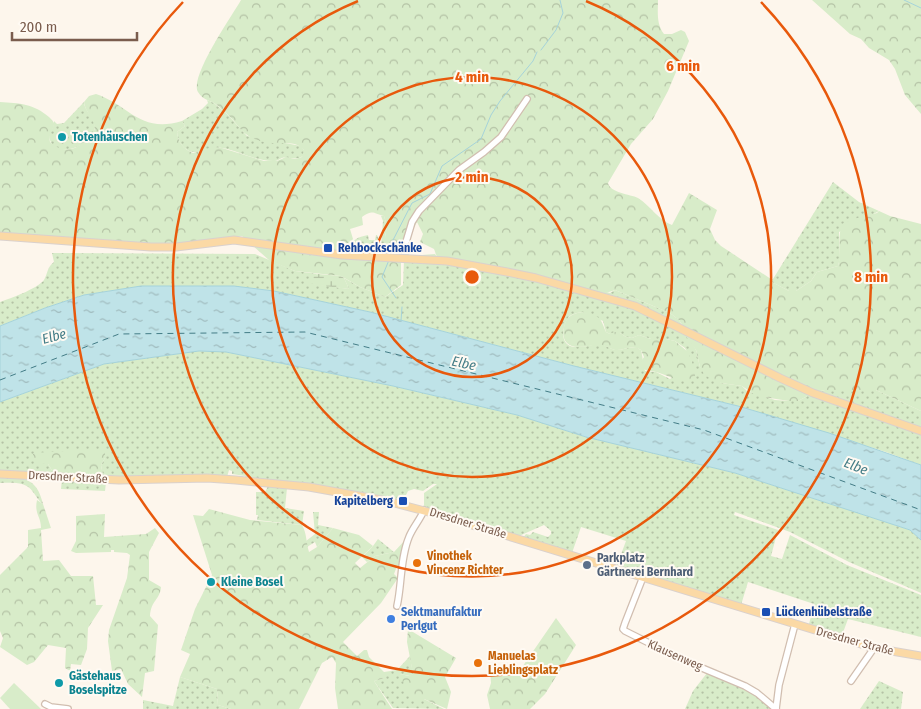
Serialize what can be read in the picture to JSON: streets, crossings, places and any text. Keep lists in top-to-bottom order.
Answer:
{
  "streets": {
    "main road": ["Dresdner Straße"],
    "street": ["Klausenweg"]
  },
  "crossings": [
    ["Dresdner Straße", "Klausenweg"]
  ],
  "water": ["Elbe"],
  "places": {
    "other": [
      "Totenhäuschen",
      "Vinothek Vincenz Richter",
      "Parkplatz Gärtnerei Bernhard",
      "Kleine Bosel",
      "Sektmanufaktur Perlgut",
      "Manuelas Lieblingsplatz",
      "Gästehaus Boselspitze"
    ],
    "transit": ["Rehbockschänke", "Kapitelberg", "Lückenhübelstraße"]
  },
  "scale_bar": "200 m",
  "rings": [
    "6 min",
    "4 min",
    "2 min",
    "8 min"
  ]
}
